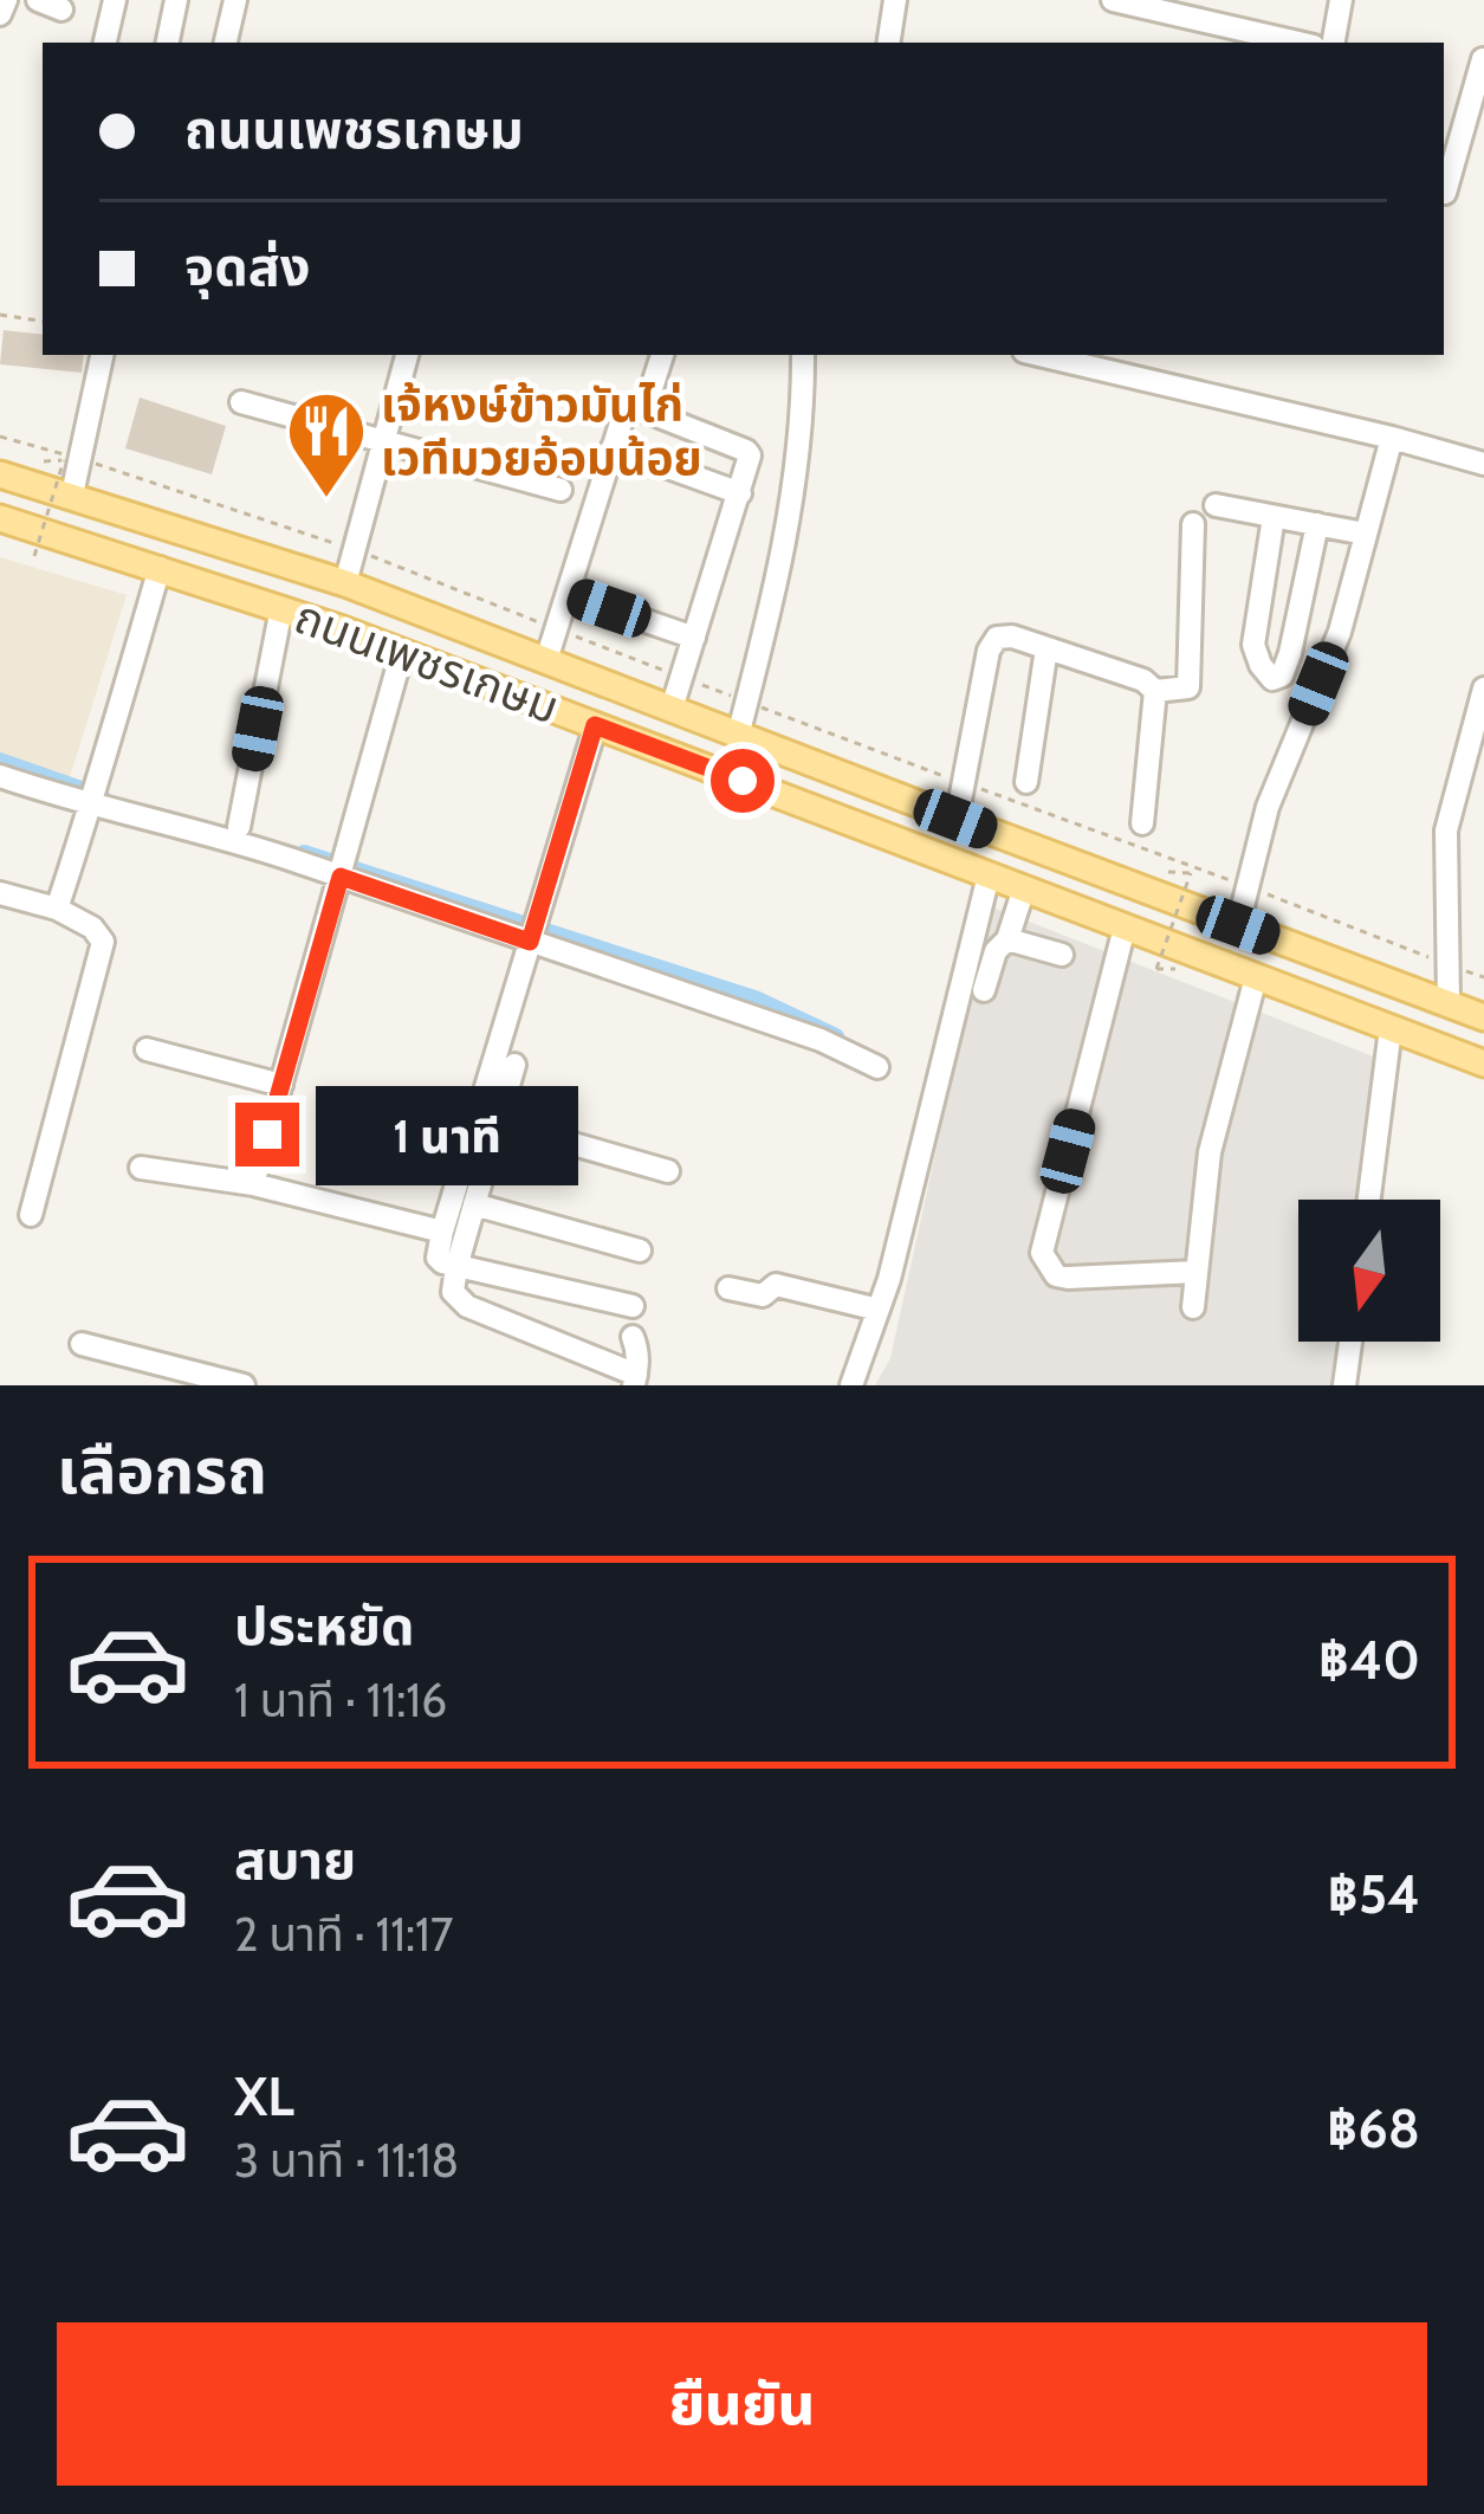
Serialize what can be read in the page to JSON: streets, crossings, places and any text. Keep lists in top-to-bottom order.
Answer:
{
  "streets": {
    "main road": ["ถนนเพชรเกษม"]
  },
  "places": {
    "restaurant": ["เจ้หงษ์ข้าวมันไก่ เวทีมวยอ้อมน้อย"]
  },
  "north": "bottom",
  "page": {
    "banner": ["ถนนเพชรเกษม", "จุดส่ง"],
    "bubble": "1 นาที",
    "heading": "เลือกรถ",
    "list": [
      {
        "name": "ประหยัด",
        "note": "1 นาที · 11:16",
        "value": "฿40"
      },
      {
        "name": "สบาย",
        "note": "2 นาที · 11:17",
        "value": "฿54"
      },
      {
        "name": "XL",
        "note": "3 นาที · 11:18",
        "value": "฿68"
      }
    ],
    "buttons": "ยืนยัน"
  }
}
